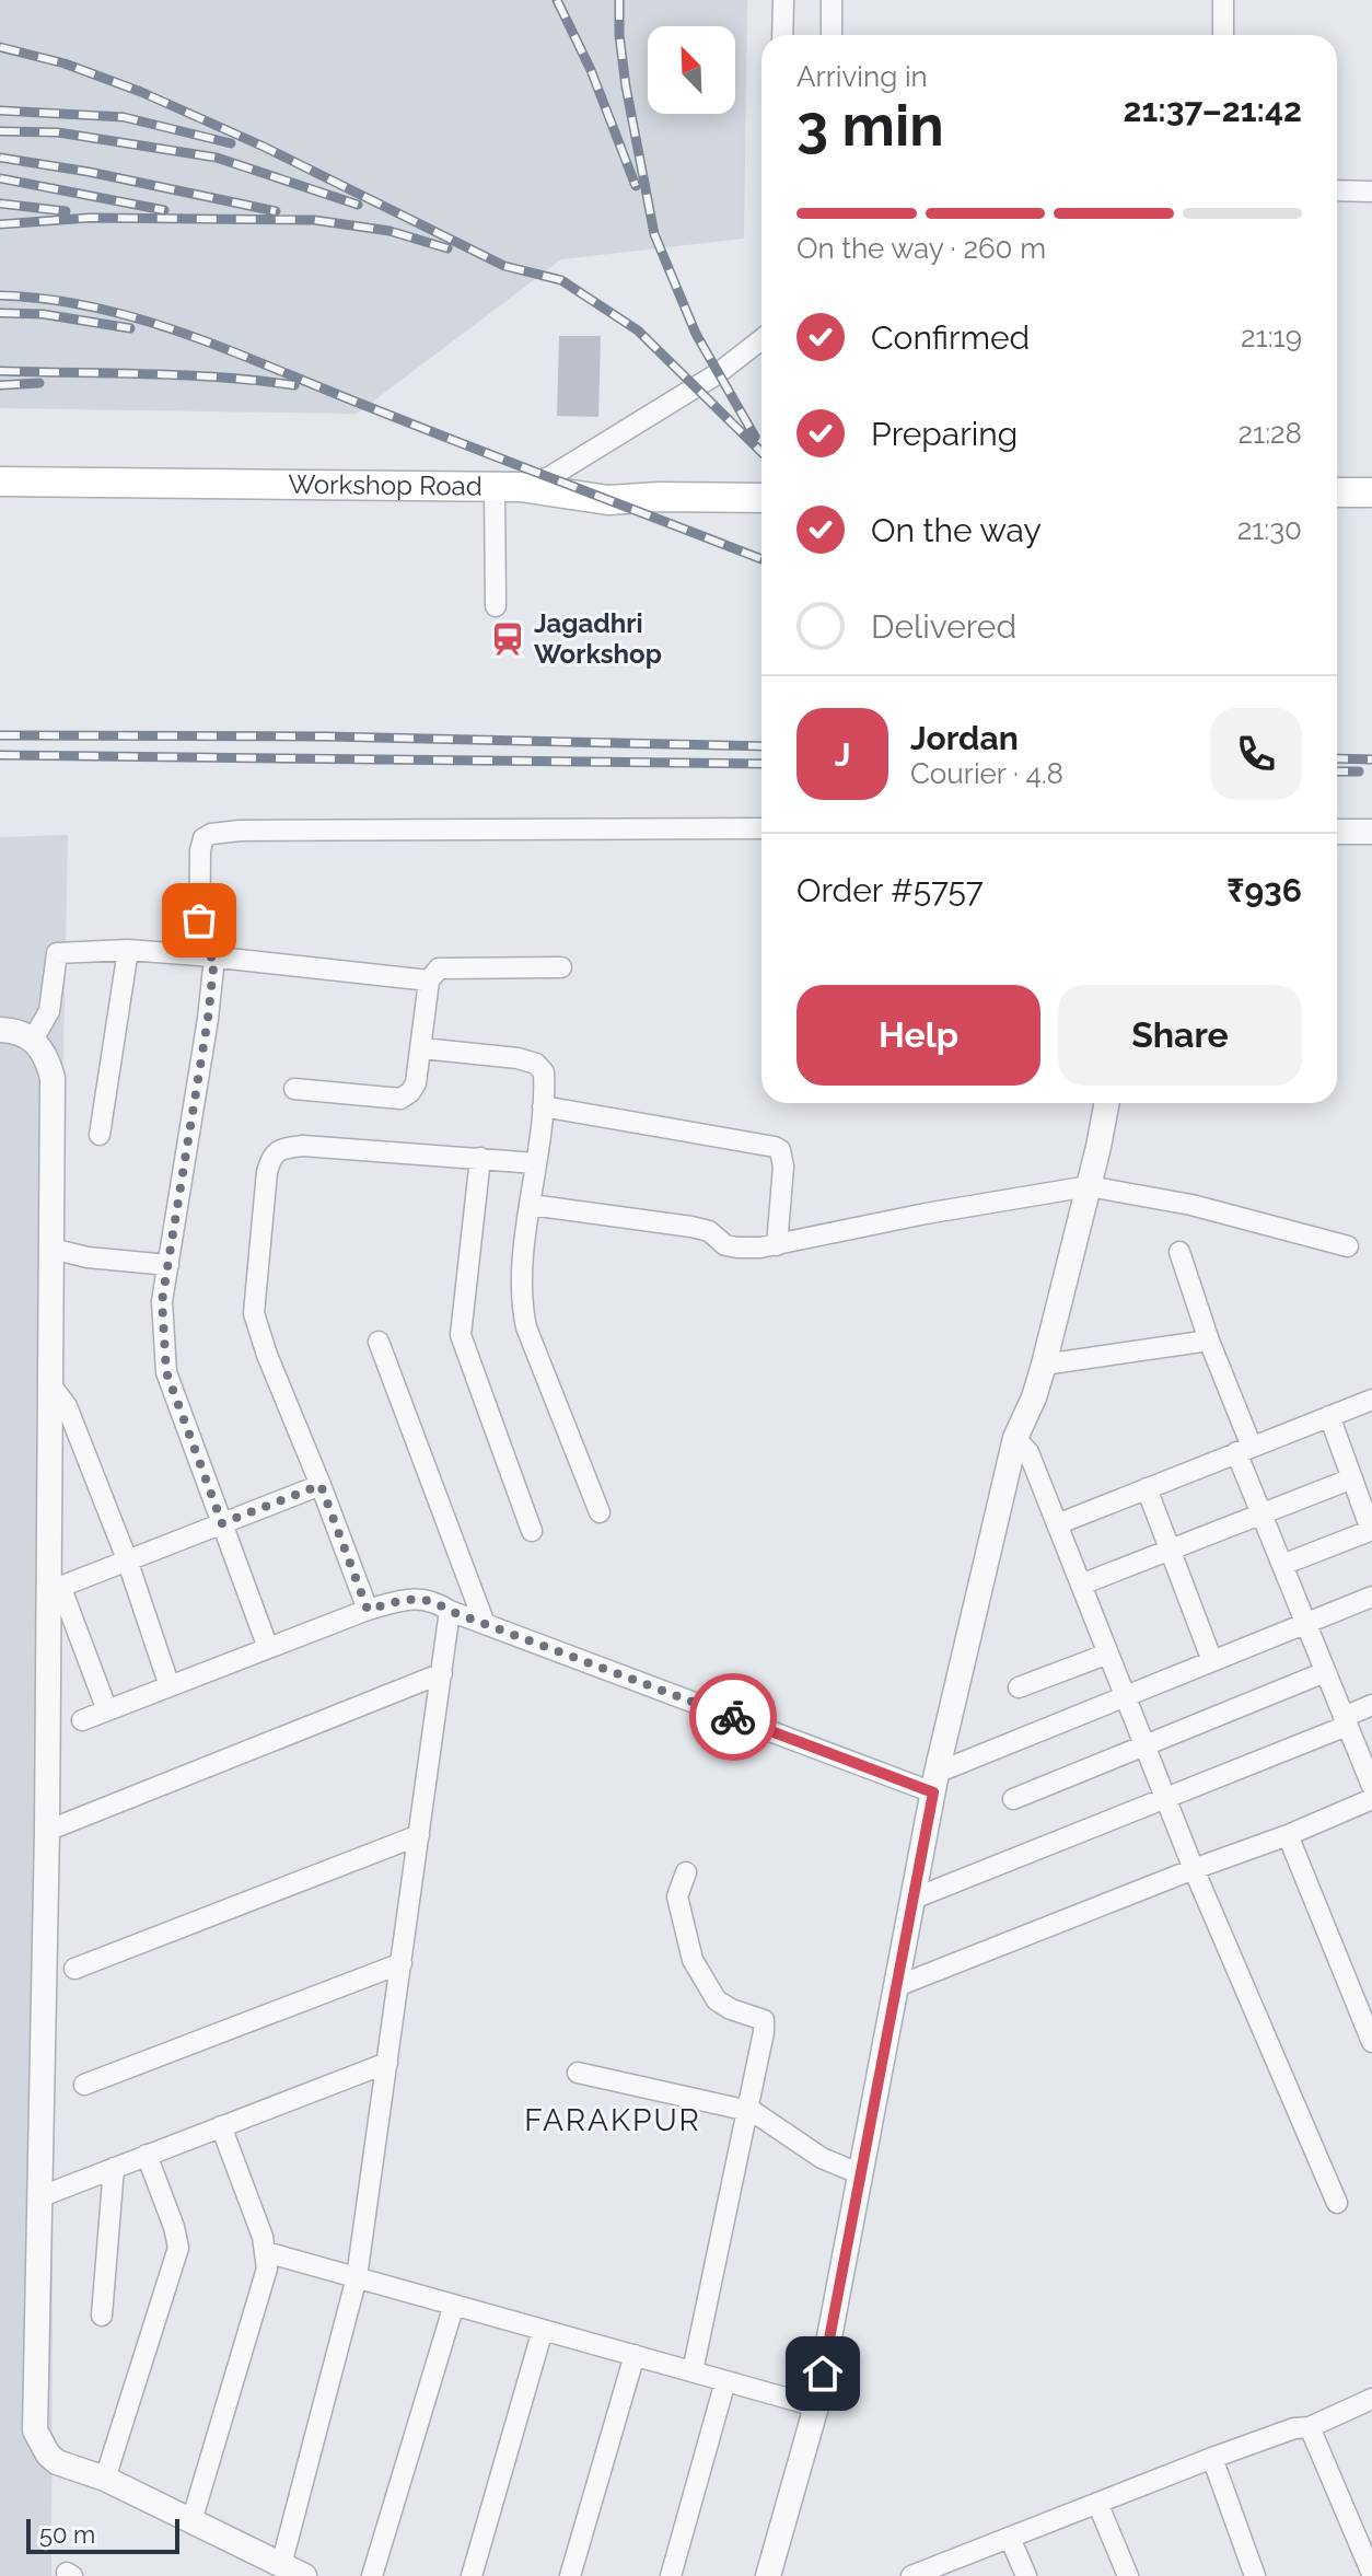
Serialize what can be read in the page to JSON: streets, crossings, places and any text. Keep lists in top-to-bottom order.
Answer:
{
  "streets": {
    "main road": ["Workshop Road"]
  },
  "districts": ["FARAKPUR"],
  "places": {
    "station": ["Jagadhri Workshop"]
  },
  "scale_bar": "50 m",
  "north": "top left",
  "page": {
    "heading": ["3 min", "Arriving in", "21:37–21:42"],
    "panel": [
      "Jordan",
      "Courier · 4.8",
      "Order #5757",
      "₹936"
    ],
    "bar": "On the way · 260 m",
    "list": [
      ["Confirmed", "21:19"],
      ["Preparing", "21:28"],
      ["On the way", "21:30"],
      "Delivered"
    ],
    "round": "J",
    "buttons": ["Help", "Share"],
    "scale": "50 m"
  }
}
